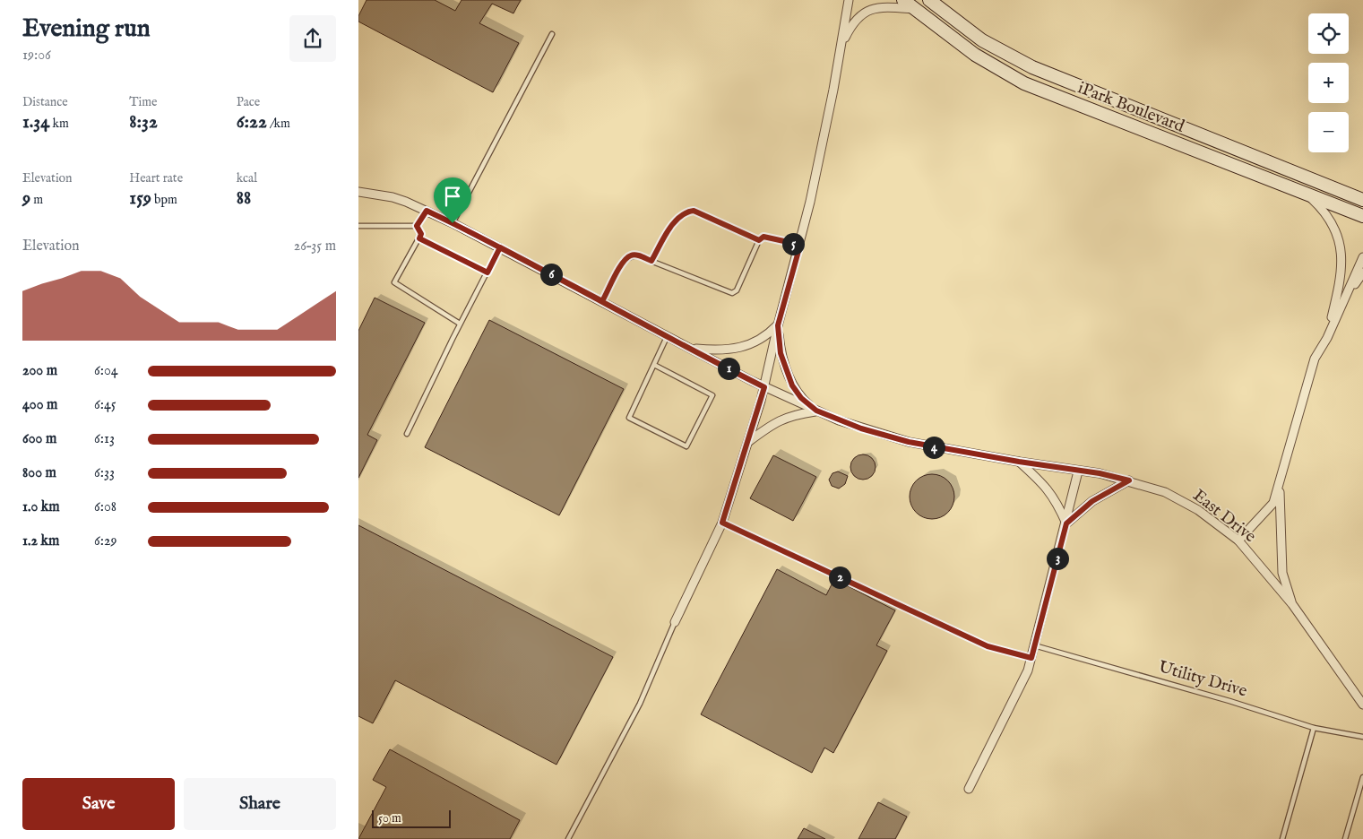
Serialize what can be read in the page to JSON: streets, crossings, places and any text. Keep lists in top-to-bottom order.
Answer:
{
  "streets": {
    "main road": ["iPark Boulevard"],
    "street": ["East Drive"],
    "lane": ["Utility Drive"]
  },
  "scale_bar": "50 m",
  "page": {
    "heading": ["Evening run", "19:06"],
    "map_buttons": ["+", "−"],
    "stats": [
      ["Distance", "1.34 km"],
      ["Time", "8:32"],
      ["Pace", "6:22 /km"],
      ["Elevation", "9 m"],
      ["Heart rate", "159 bpm"],
      ["kcal", "88"]
    ],
    "chart": ["Elevation", "26–35 m"],
    "pins": [
      "5",
      "6",
      "1",
      "4",
      "3",
      "2"
    ],
    "list": [
      {
        "name": "200 m",
        "note": "6:04"
      },
      {
        "name": "400 m",
        "note": "6:45"
      },
      {
        "name": "600 m",
        "note": "6:13"
      },
      {
        "name": "800 m",
        "note": "6:33"
      },
      {
        "name": "1.0 km",
        "note": "6:08"
      },
      {
        "name": "1.2 km",
        "note": "6:29"
      }
    ],
    "buttons": ["Save", "Share"],
    "scale": "50 m"
  }
}
